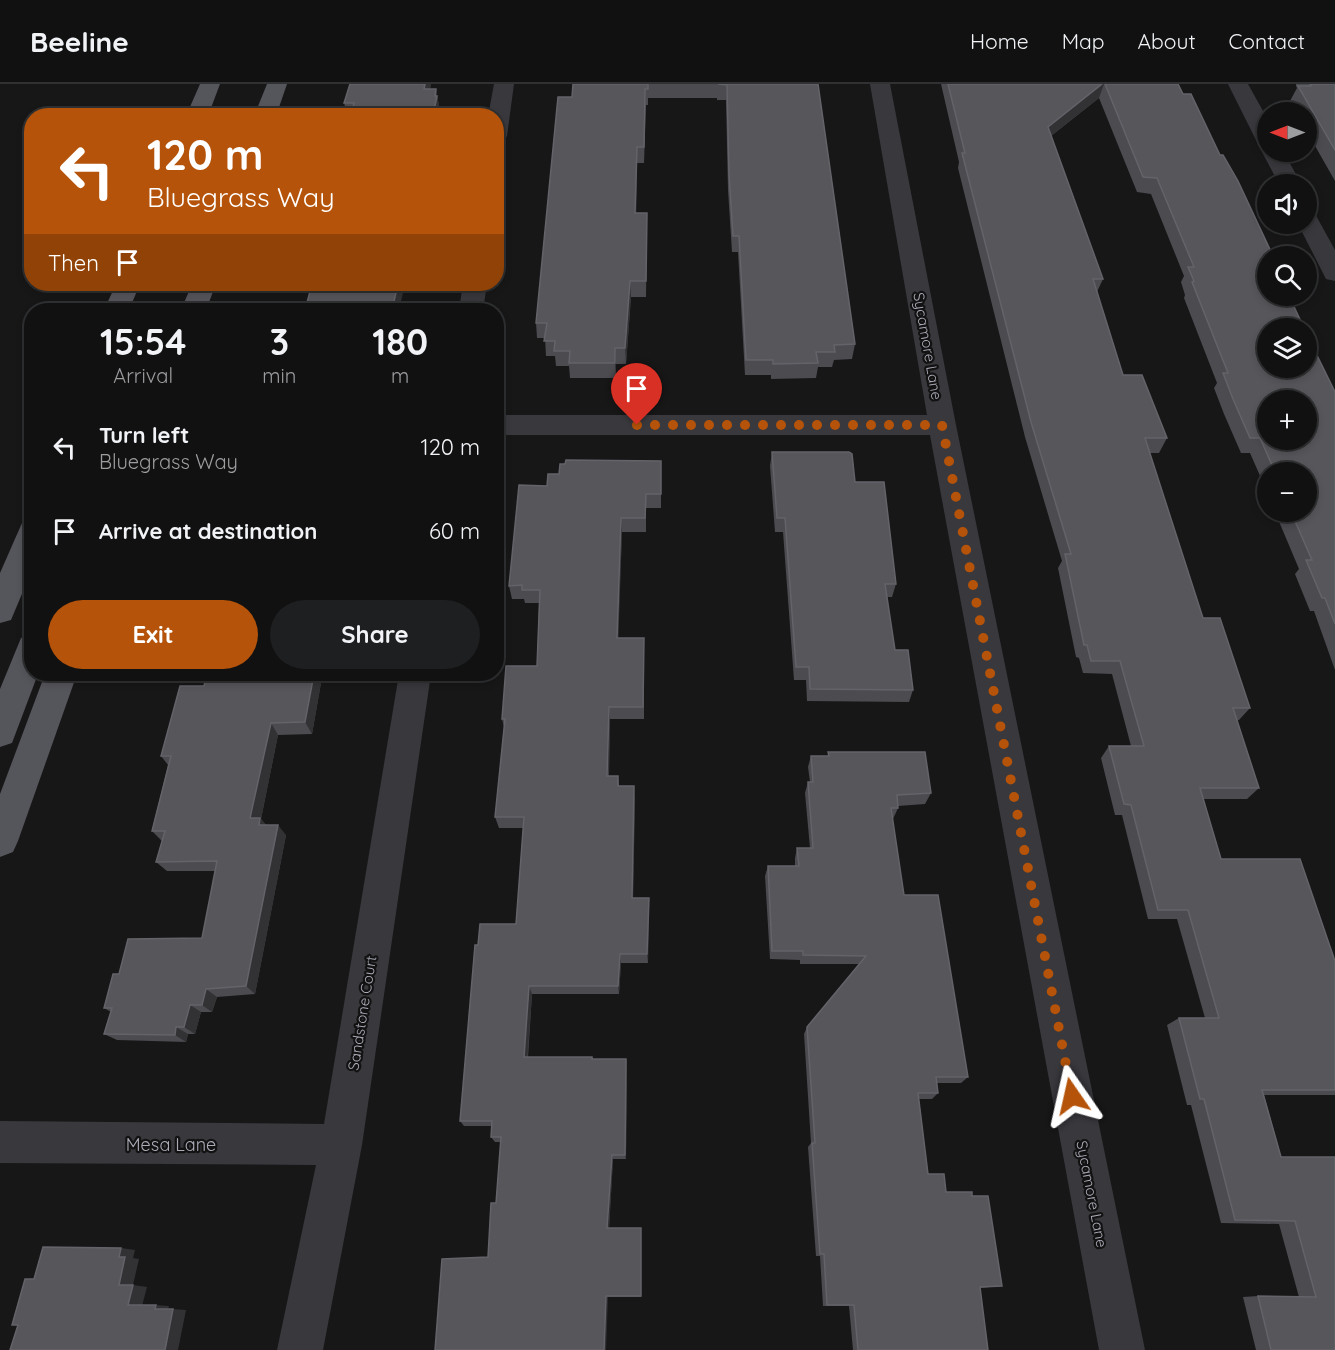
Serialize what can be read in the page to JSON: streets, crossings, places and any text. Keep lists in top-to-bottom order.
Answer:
{
  "streets": {
    "street": ["Sycamore Lane", "Sandstone Court", "Mesa Lane"]
  },
  "crossings": [
    ["Sandstone Court", "Mesa Lane"]
  ],
  "north": "left",
  "page": {
    "header": "Beeline",
    "nav": [
      "Home",
      "Map",
      "About",
      "Contact"
    ],
    "map_buttons": ["+", "−"],
    "turn": ["120 m", "Bluegrass Way"],
    "then": "Then",
    "eta": [
      "15:54",
      "Arrival",
      "3",
      "min",
      "180",
      "m"
    ],
    "list": [
      {
        "name": "Turn left",
        "note": "Bluegrass Way",
        "value": "120 m"
      },
      {
        "name": "Arrive at destination",
        "value": "60 m"
      }
    ],
    "buttons": ["Exit", "Share"]
  }
}
